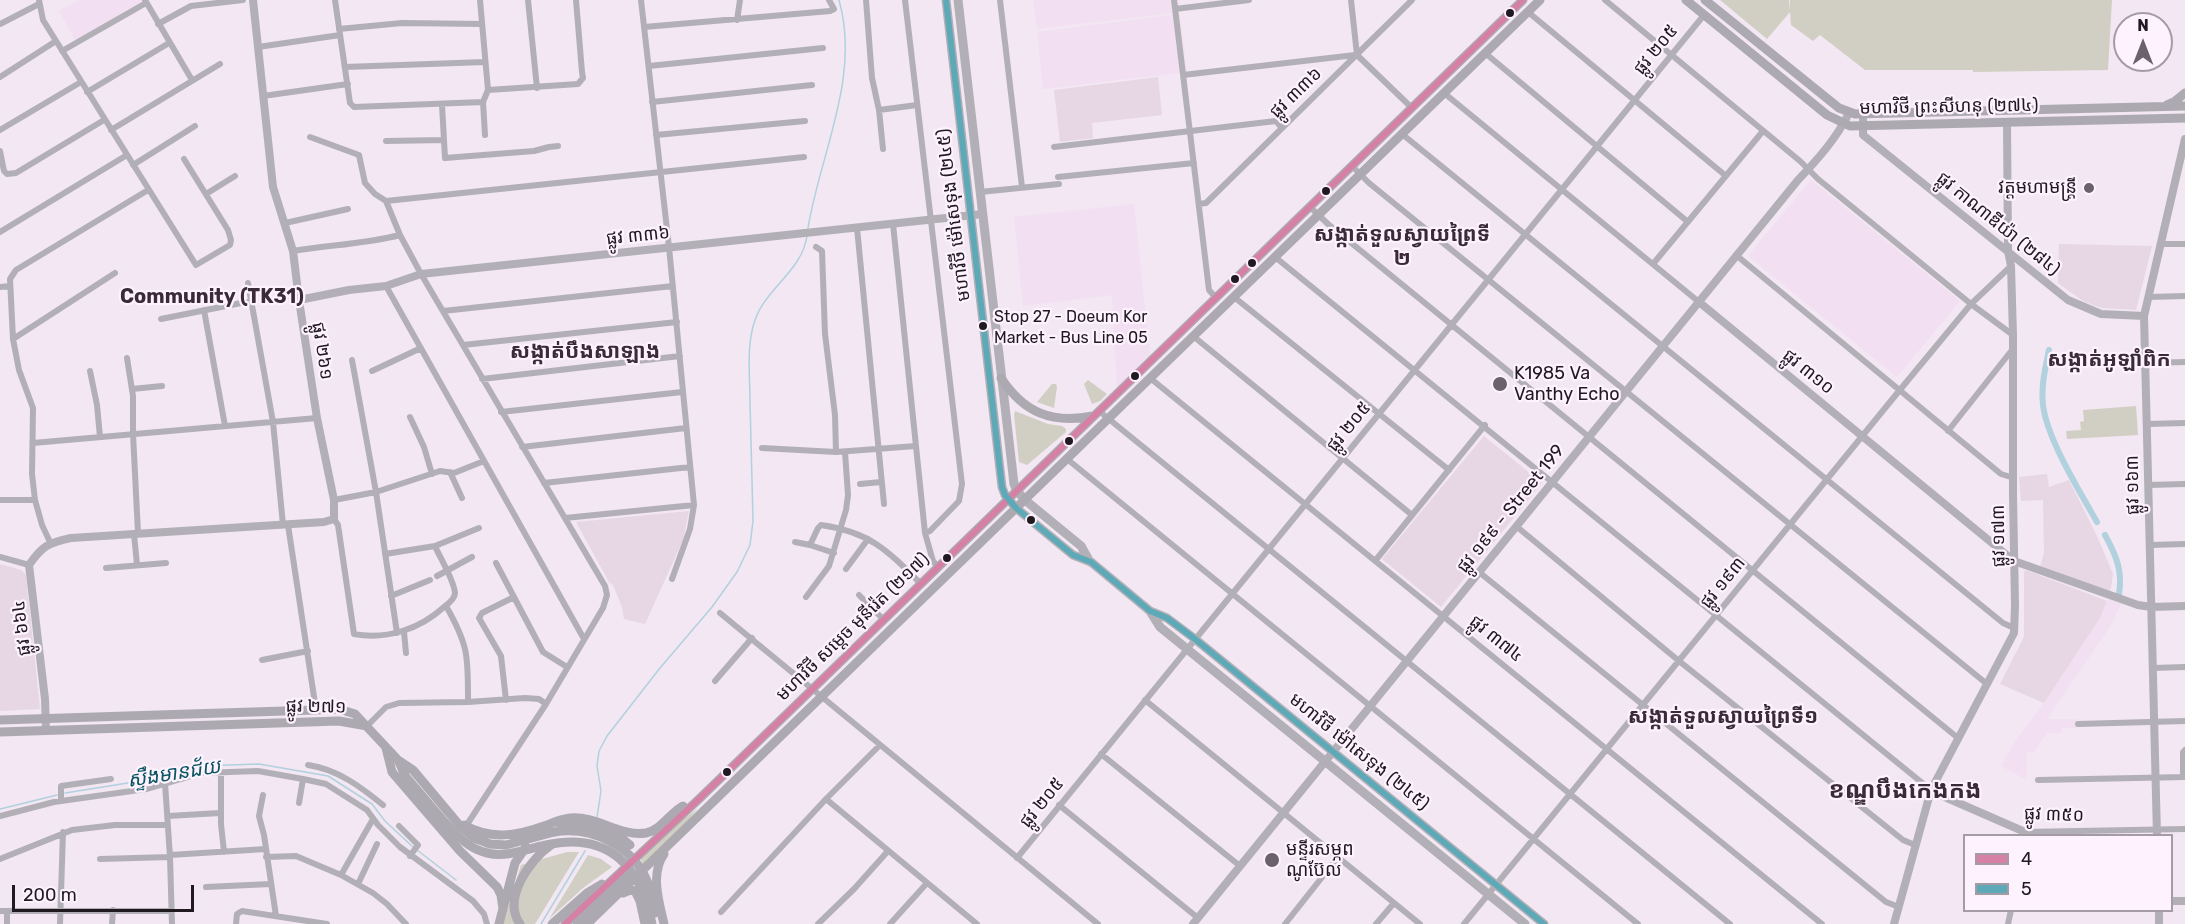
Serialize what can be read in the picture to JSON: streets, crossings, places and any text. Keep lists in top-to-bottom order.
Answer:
{
  "streets": {
    "main road": [
      "មហាវិថី ព្រះសីហនុ (២៧៤)",
      "មហាវិថី ម៉ៅសេទុង (២៤៥)",
      "មហាវិថី សម្តេច មុនីរ៉េត (២១៧)",
      "ផ្លូវ ២៧១"
    ],
    "street": [
      "ផ្លូវ ២០៥",
      "ផ្លូវ ៣៣៦",
      "ផ្លូវ កាណាឌីយ៉ា (២៨៤)",
      "ផ្លូវ ២៦១",
      "ផ្លូវ ៣១០",
      "ផ្លូវ ១៦៣",
      "ផ្លូវ ១៩៩ - Street 199",
      "ផ្លូវ ១៧៣",
      "ផ្លូវ ១៩៣",
      "ផ្លូវ ៦៦៤",
      "ផ្លូវ ៣៧៤",
      "ផ្លូវ ៣៥០"
    ]
  },
  "crossings": [
    ["ផ្លូវ ២០៥", "មហាវិថី ព្រះសីហនុ (២៧៤)"],
    ["ផ្លូវ ២០៥", "មហាវិថី ម៉ៅសេទុង (២៤៥)"],
    ["ផ្លូវ ២០៥", "ផ្លូវ ៣១០"],
    ["ផ្លូវ ២០៥", "ផ្លូវ ៣៧៤"],
    ["ផ្លូវ ៣៣៦", "មហាវិថី ម៉ៅសេទុង (២៤៥)"],
    ["ផ្លូវ ៣៣៦", "ផ្លូវ ២៦១"],
    ["មហាវិថី ព្រះសីហនុ (២៧៤)", "ផ្លូវ កាណាឌីយ៉ា (២៨៤)"],
    ["មហាវិថី ព្រះសីហនុ (២៧៤)", "ផ្លូវ ១៩៩ - Street 199"],
    ["មហាវិថី ព្រះសីហនុ (២៧៤)", "ផ្លូវ ១៧៣"],
    ["មហាវិថី ម៉ៅសេទុង (២៤៥)", "ផ្លូវ ១៩៩ - Street 199"],
    ["មហាវិថី ម៉ៅសេទុង (២៤៥)", "ផ្លូវ ១៩៣"],
    ["មហាវិថី ម៉ៅសេទុង (២៤៥)", "មហាវិថី សម្តេច មុនីរ៉េត (២១៧)"],
    ["ផ្លូវ កាណាឌីយ៉ា (២៨៤)", "ផ្លូវ ១៦៣"],
    ["ផ្លូវ កាណាឌីយ៉ា (២៨៤)", "ផ្លូវ ១៧៣"],
    ["ផ្លូវ ៣១០", "ផ្លូវ ១៦៣"],
    ["ផ្លូវ ៣១០", "ផ្លូវ ១៩៩ - Street 199"],
    ["ផ្លូវ ៣១០", "ផ្លូវ ១៧៣"],
    ["ផ្លូវ ៣១០", "ផ្លូវ ១៩៣"],
    ["ផ្លូវ ៣១០", "មហាវិថី សម្តេច មុនីរ៉េត (២១៧)"],
    ["ផ្លូវ ១៦៣", "ផ្លូវ ៣៥០"],
    ["ផ្លូវ ១៩៩ - Street 199", "ផ្លូវ ៣៧៤"],
    ["ផ្លូវ ១៧៣", "ផ្លូវ ១៩៣"],
    ["ផ្លូវ ១៧៣", "ផ្លូវ ៣៥០"],
    ["ផ្លូវ ១៩៣", "ផ្លូវ ៣៧៤"],
    ["មហាវិថី សម្តេច មុនីរ៉េត (២១៧)", "ផ្លូវ ៣៧៤"],
    ["ផ្លូវ ៦៦៤", "ផ្លូវ ២៧១"]
  ],
  "districts": [
    "សង្កាត់ទួលស្វាយព្រៃទី ២",
    "Community (TK31)",
    "សង្កាត់បឹងសាឡាង",
    "សង្កាត់អូឡាំពិក",
    "សង្កាត់ទួលស្វាយព្រៃទី១",
    "ខណ្ឌបឹងកេងកង"
  ],
  "water": ["ស្ទឹងមានជ័យ"],
  "places": [
    "វត្តមហាមន្រ្តី",
    "Stop 27 - Doeum Kor Market - Bus Line 05",
    "K1985 Va Vanthy Echo",
    "មន្ទីរសម្ភព ណូប៊ែល"
  ],
  "lines": ["transit line 4", "transit line 5"],
  "legend": ["4", "5"],
  "scale_bar": "200 m",
  "north": "top"
}
